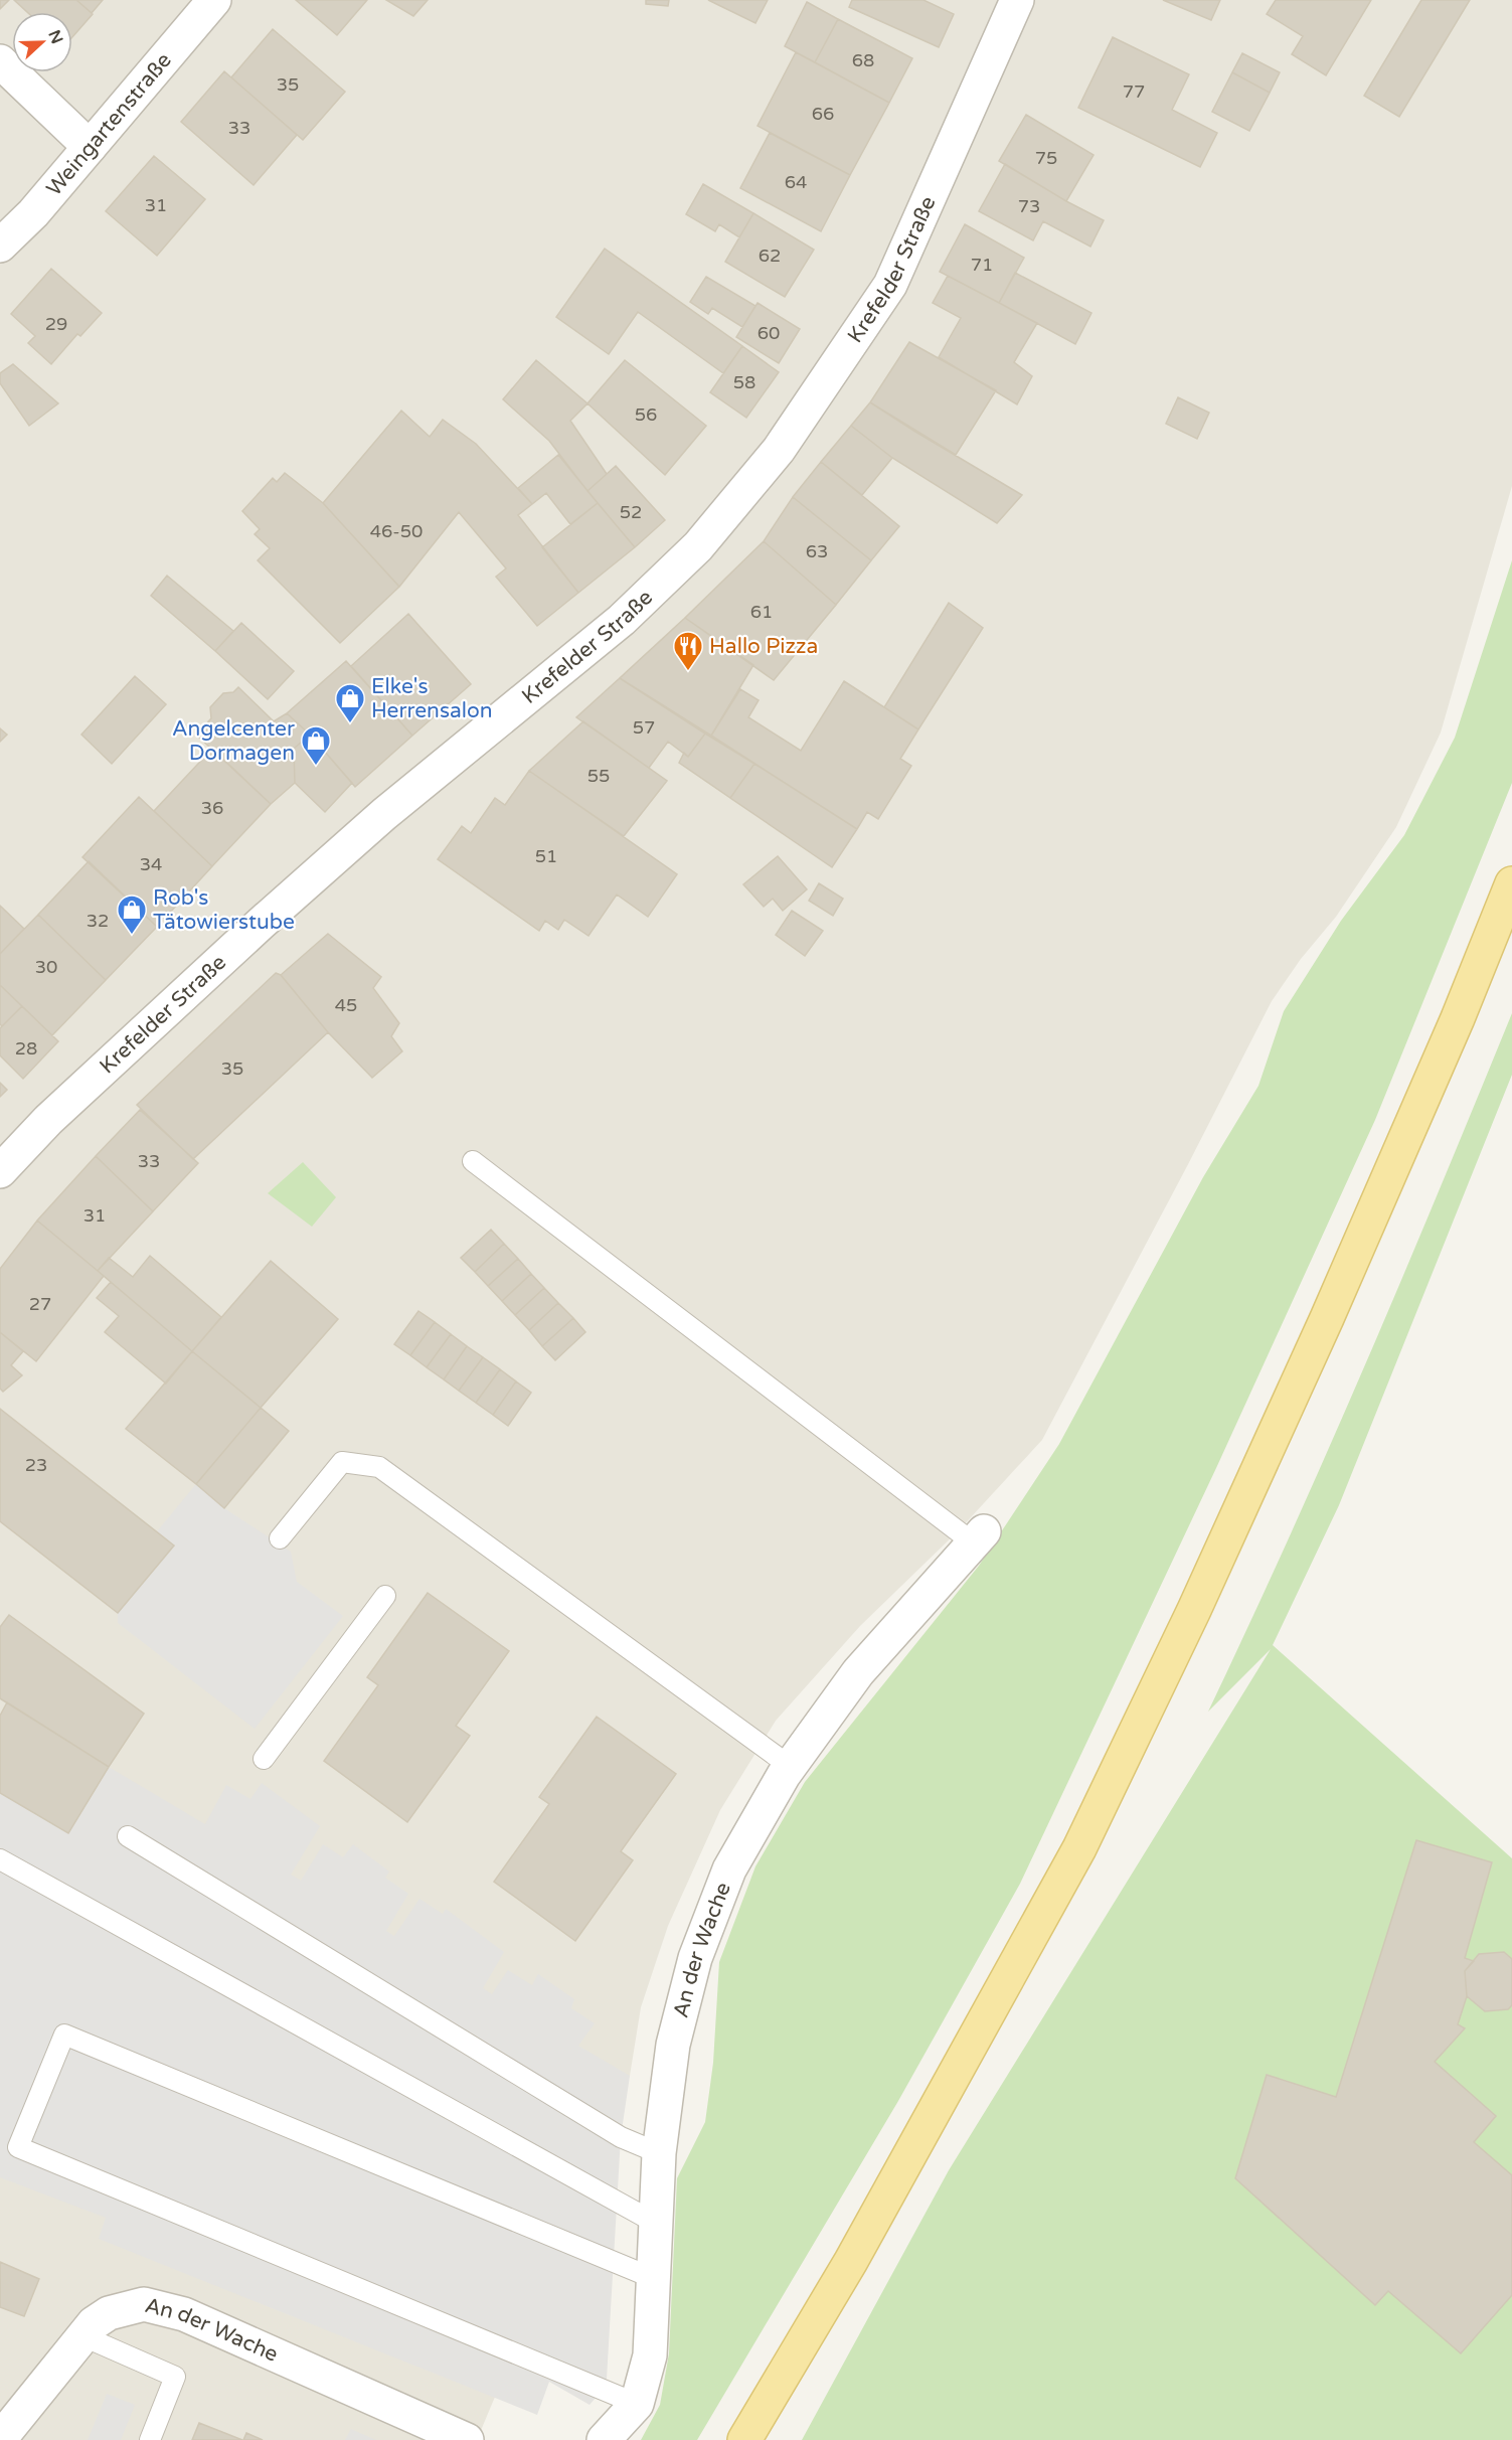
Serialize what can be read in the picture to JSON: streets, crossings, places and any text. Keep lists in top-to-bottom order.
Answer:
{
  "streets": {
    "street": ["Weingartenstraße", "Krefelder Straße", "An der Wache"]
  },
  "places": {
    "restaurant": ["Hallo Pizza"],
    "shop": ["Elke's Herrensalon", "Angelcenter Dormagen", "Rob's Tätowierstube"]
  },
  "house_numbers": [
    "68",
    "35",
    "77",
    "66",
    "33",
    "75",
    "64",
    "31",
    "73",
    "62",
    "71",
    "29",
    "60",
    "58",
    "56",
    "52",
    "46-50",
    "63",
    "61",
    "57",
    "55",
    "36",
    "51",
    "34",
    "32",
    "30",
    "45",
    "28",
    "35",
    "33",
    "31",
    "27",
    "23"
  ],
  "north": "right"
}
